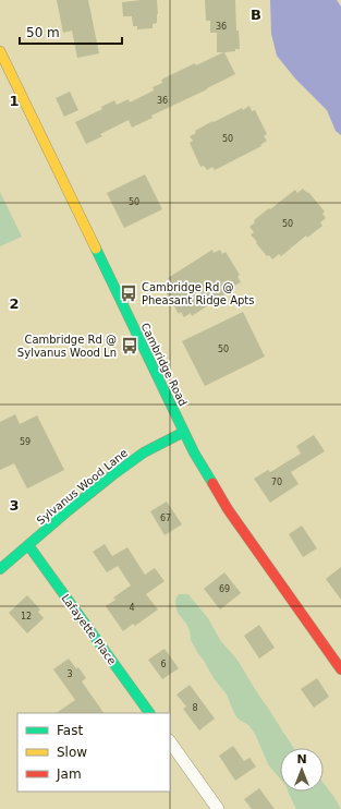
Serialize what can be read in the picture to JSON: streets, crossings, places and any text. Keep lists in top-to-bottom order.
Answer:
{
  "streets": {
    "main road": ["Cambridge Road", "Sylvanus Wood Lane", "Lafayette Place"]
  },
  "crossings": [
    ["Cambridge Road", "Sylvanus Wood Lane"],
    ["Sylvanus Wood Lane", "Lafayette Place"]
  ],
  "places": {
    "bus stop": ["Cambridge Rd @ Pheasant Ridge Apts", "Cambridge Rd @ Sylvanus Wood Ln"]
  },
  "house_numbers": [
    "36",
    "36",
    "50",
    "50",
    "50",
    "50",
    "59",
    "70",
    "67",
    "69",
    "4",
    "12",
    "6",
    "3",
    "8"
  ],
  "legend": ["Fast", "Slow", "Jam"],
  "scale_bar": "50 m",
  "north": "top",
  "grid": {
    "columns": ["B"],
    "rows": ["1", "2", "3"]
  }
}
